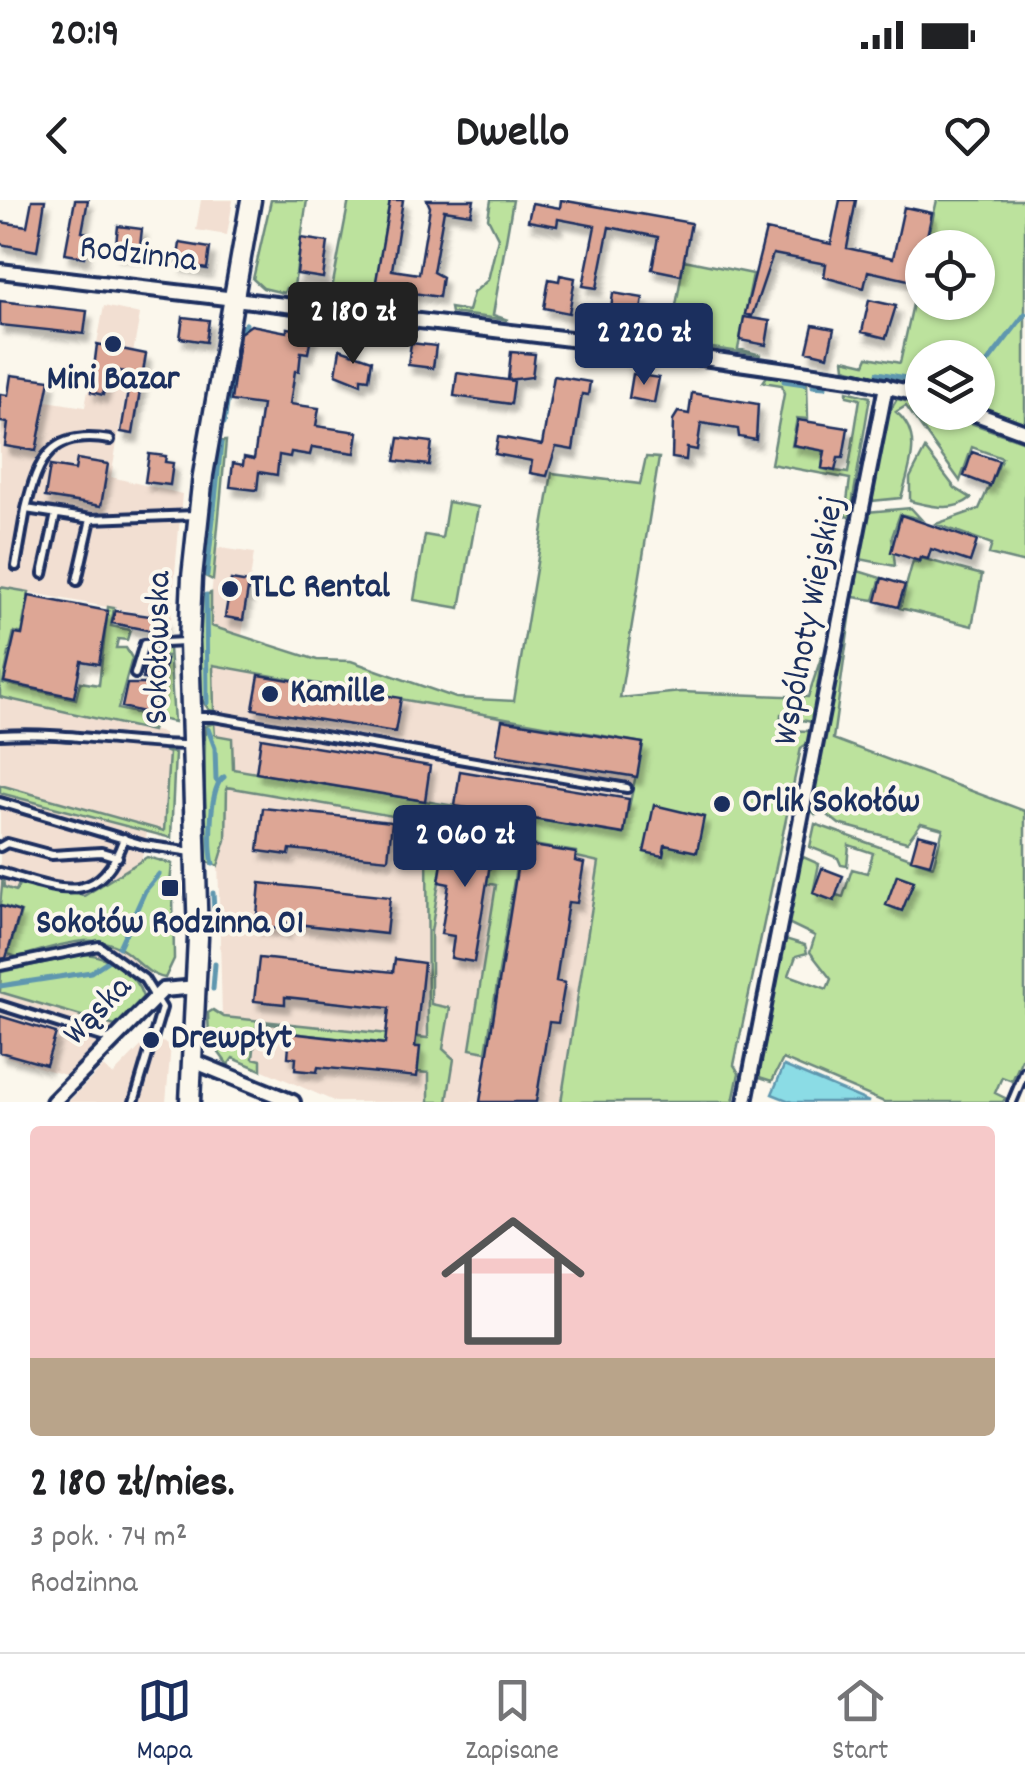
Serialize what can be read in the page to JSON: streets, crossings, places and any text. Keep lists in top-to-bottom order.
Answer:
{
  "streets": {
    "street": [
      "Rodzinna",
      "Wspólnoty Wiejskiej",
      "Sokołowska",
      "Wąska"
    ]
  },
  "crossings": [
    ["Rodzinna", "Wspólnoty Wiejskiej"],
    ["Rodzinna", "Sokołowska"],
    ["Sokołowska", "Wąska"]
  ],
  "places": {
    "other": [
      "Mini Bazar",
      "TLC Rental",
      "Kamille",
      "Orlik Sokołów",
      "Drewpłyt"
    ],
    "transit": ["Sokołów Rodzinna 01"]
  },
  "page": {
    "status": "20:19",
    "header": "Dwello",
    "price": ["2 180 zł", "2 220 zł", "2 060 zł"],
    "list": [
      {
        "name": "2 180 zł/mies.",
        "note": "3 pok. · 74 m² · Rodzinna"
      }
    ],
    "tabs": ["Mapa", "Zapisane", "Start"]
  }
}
